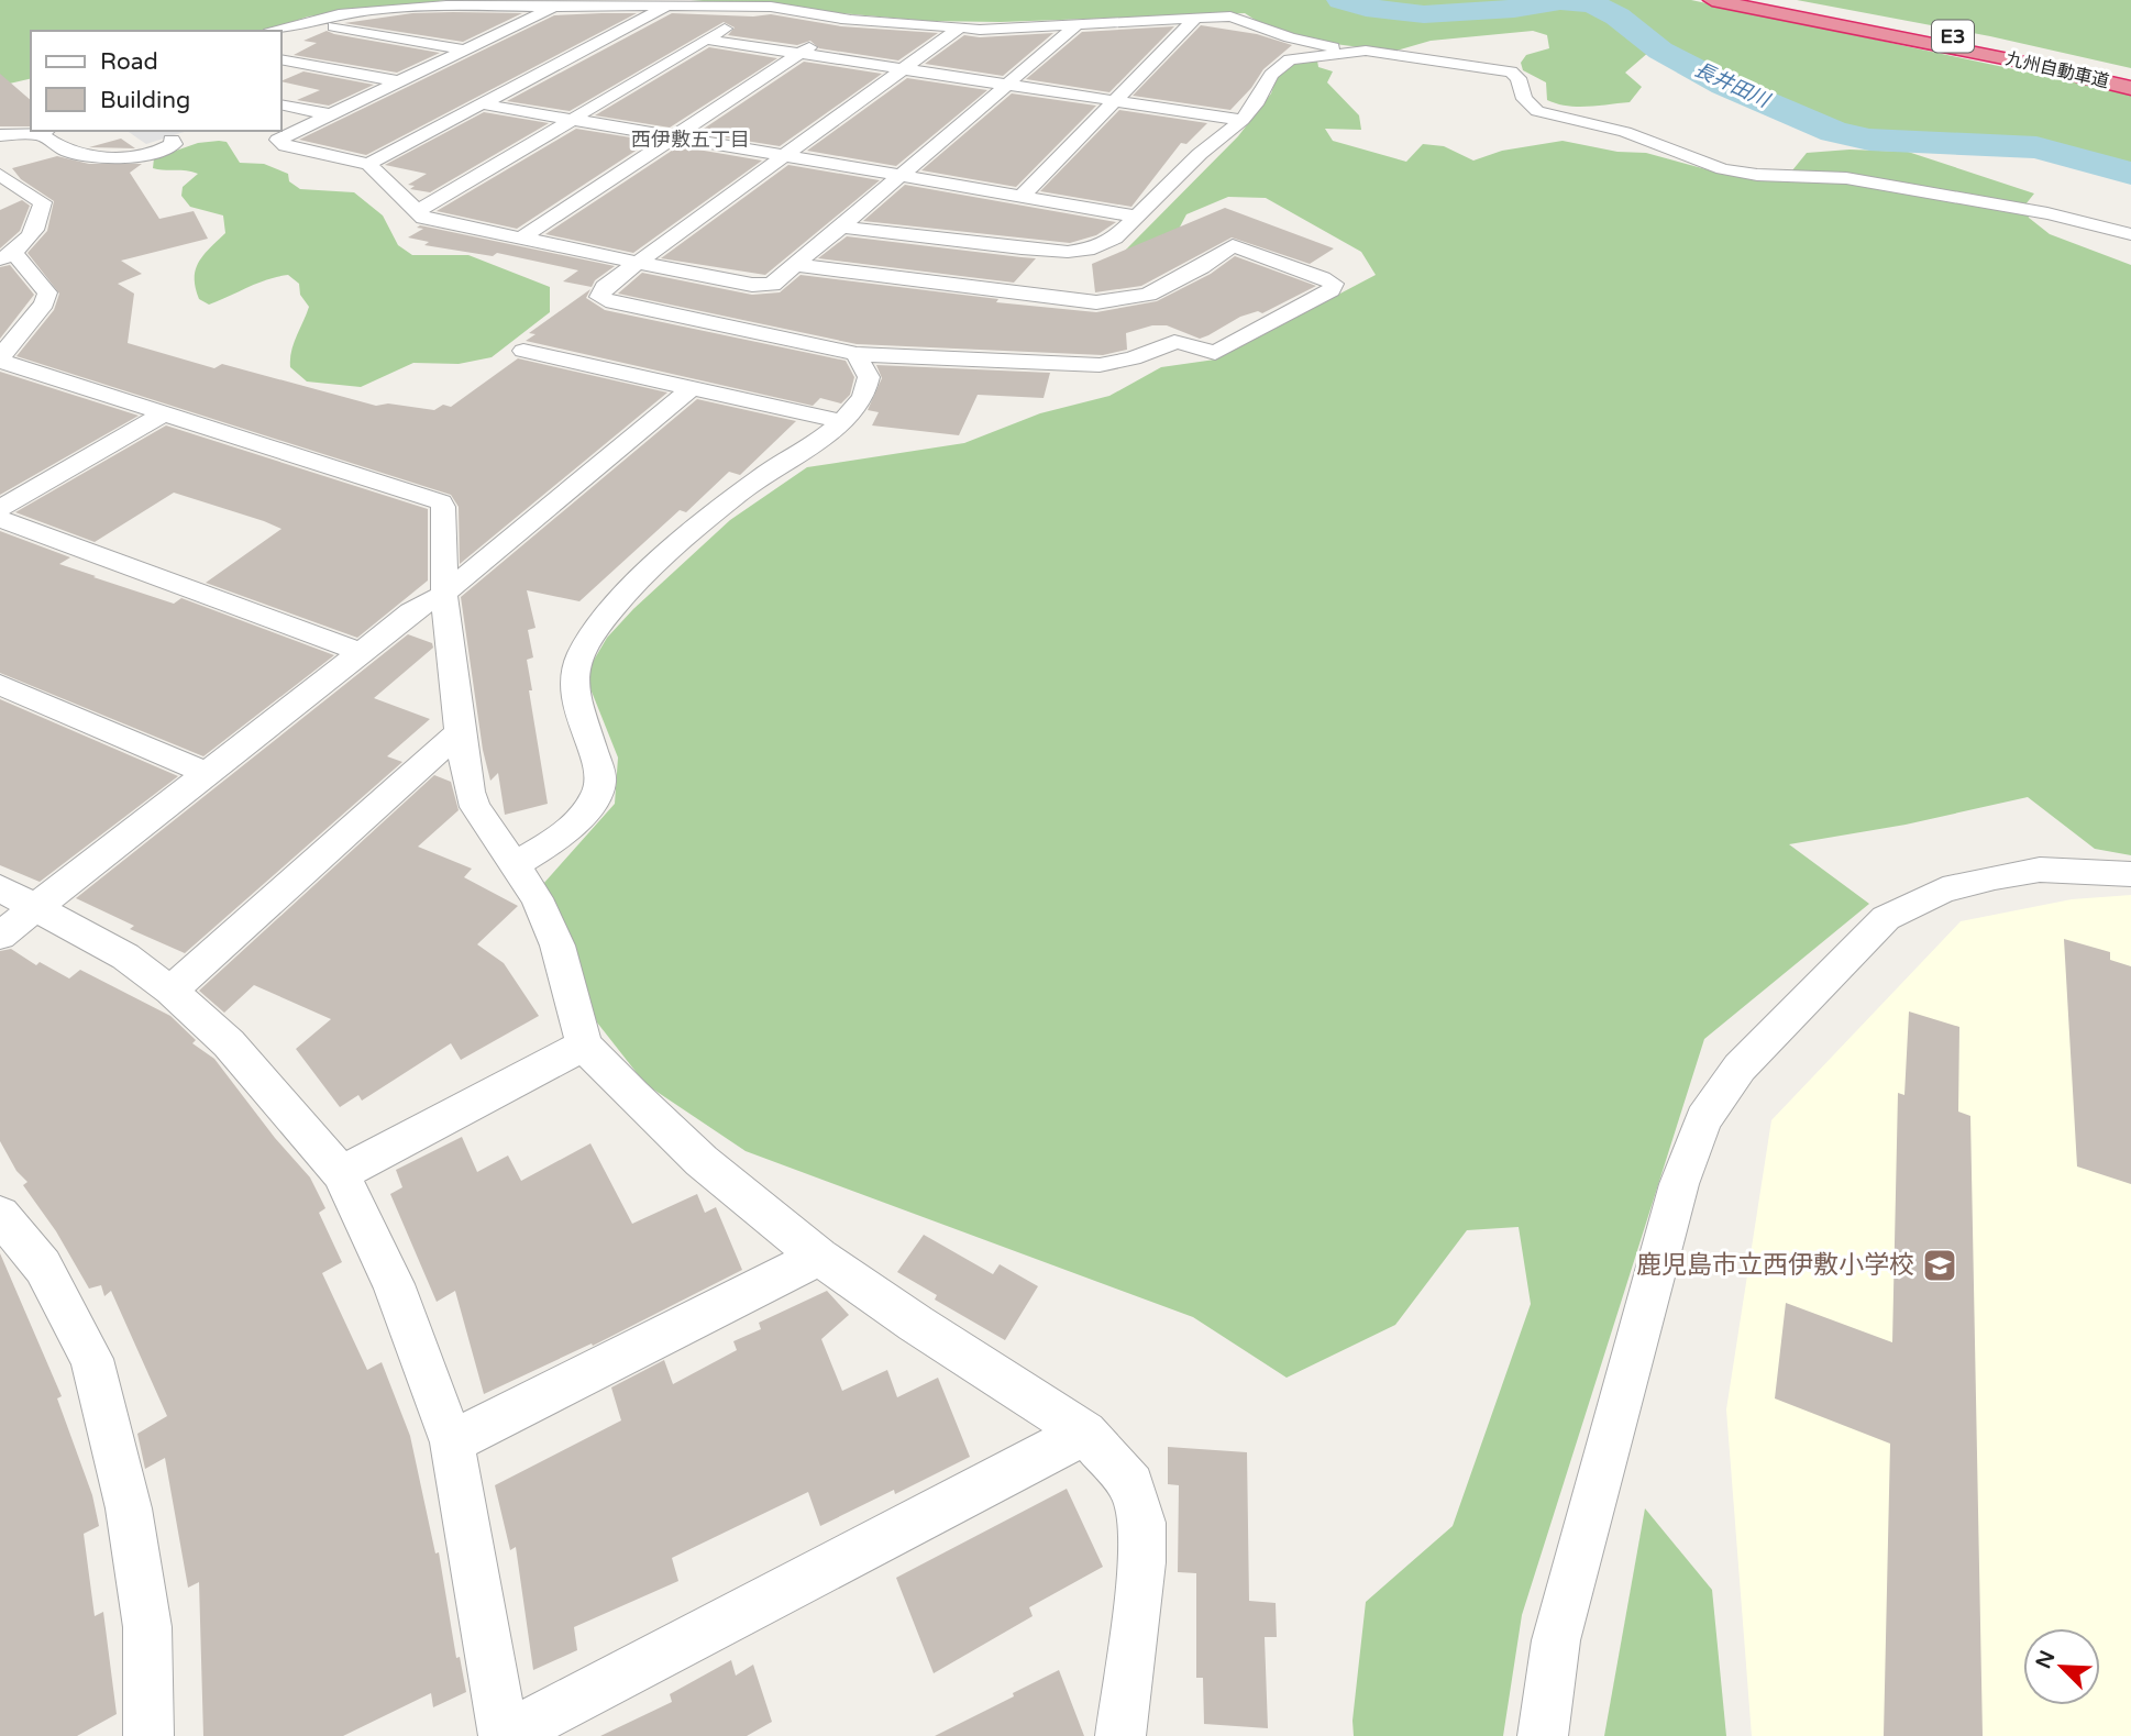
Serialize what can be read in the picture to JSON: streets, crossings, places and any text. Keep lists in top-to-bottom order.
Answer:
{
  "streets": {
    "highway": ["E3", "九州自動車道"]
  },
  "districts": ["西伊敷五丁目"],
  "water": ["長井田川"],
  "places": {
    "school or university": ["鹿児島市立西伊敷小学校"]
  },
  "legend": ["Road", "Building"],
  "north": "top left"
}
